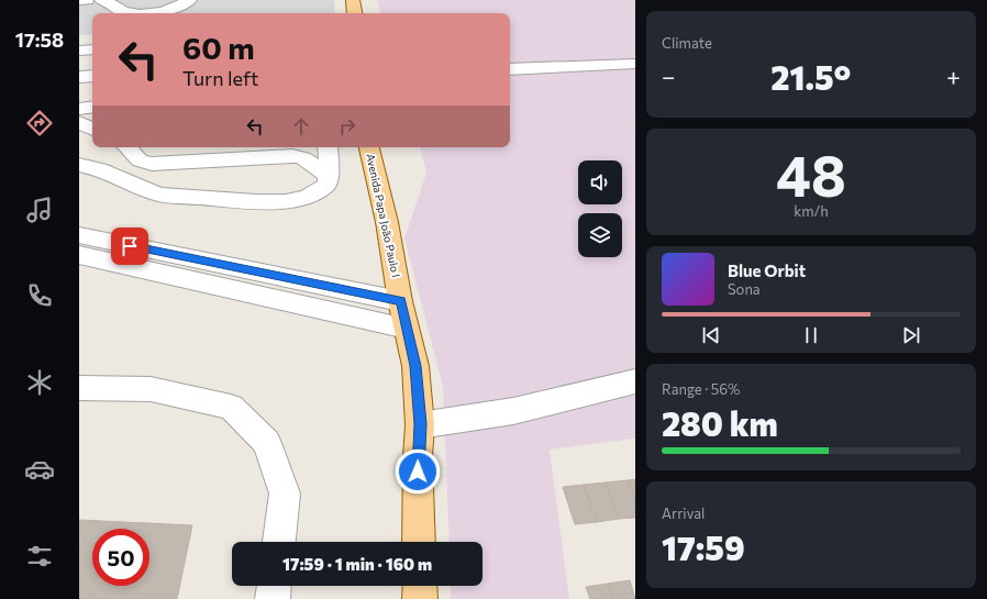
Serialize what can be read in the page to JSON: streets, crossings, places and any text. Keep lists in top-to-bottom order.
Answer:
{
  "streets": {
    "main road": ["Avenida Papa João Paulo I"]
  },
  "page": {
    "tabs": "17:58",
    "tile": [
      "Climate",
      ["48", "km/h"],
      ["Range · 56%", "280 km"],
      ["Arrival", "17:59"]
    ],
    "turn": ["60 m", "Turn left"],
    "heat": ["−", "21.5°", "+"],
    "song": ["Blue Orbit", "Sona"],
    "limit": "50",
    "trip": "17:59 · 1 min · 160 m"
  }
}
